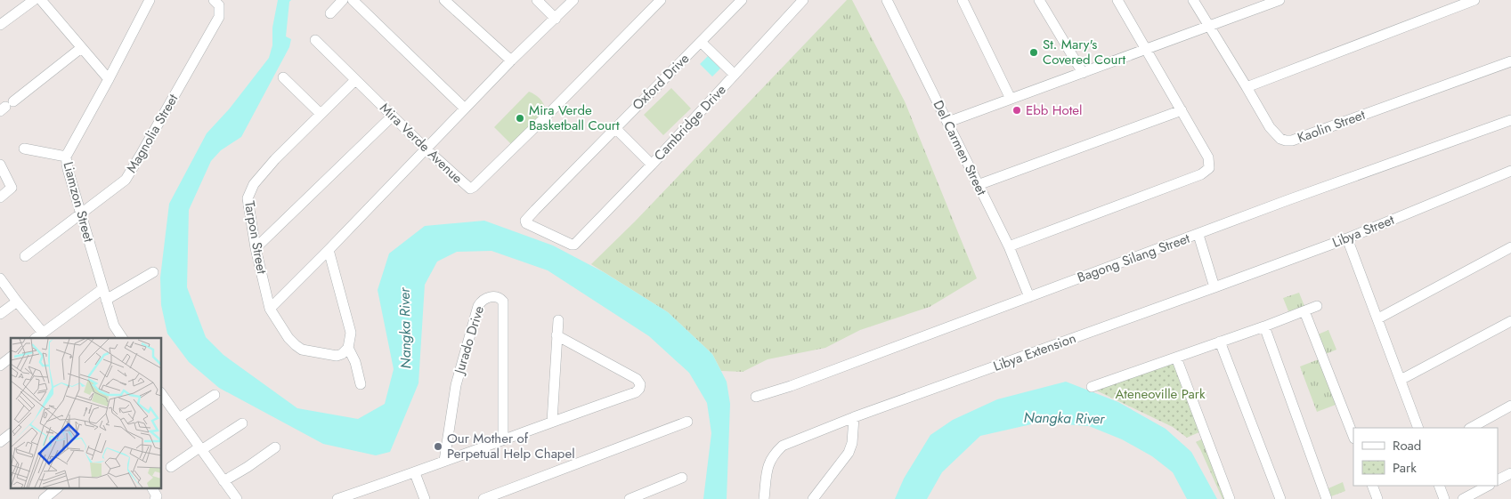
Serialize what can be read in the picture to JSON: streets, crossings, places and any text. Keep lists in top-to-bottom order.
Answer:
{
  "streets": {
    "street": [
      "Oxford Drive",
      "Cambridge Drive",
      "Kaolin Street",
      "Magnolia Street",
      "Mira Verde Avenue",
      "Del Carmen Street",
      "Liamzon Street",
      "Libya Street",
      "Tarpon Street",
      "Bagong Silang Street",
      "Jurado Drive",
      "Libya Extension"
    ]
  },
  "crossings": [
    ["Oxford Drive", "Cambridge Drive"],
    ["Magnolia Street", "Liamzon Street"],
    ["Mira Verde Avenue", "Tarpon Street"],
    ["Del Carmen Street", "Bagong Silang Street"],
    ["Libya Street", "Libya Extension"]
  ],
  "water": ["Nangka River"],
  "parks": ["Ateneoville Park"],
  "places": [
    "St. Mary's Covered Court",
    "Ebb Hotel",
    "Mira Verde Basketball Court",
    "Our Mother of Perpetual Help Chapel"
  ],
  "legend": ["Road", "Park"]
}
